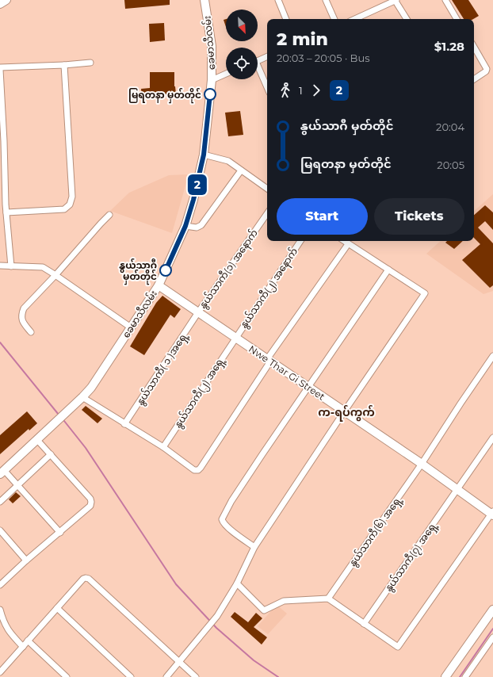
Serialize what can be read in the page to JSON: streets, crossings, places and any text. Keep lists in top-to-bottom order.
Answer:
{
  "streets": {
    "main road": ["ခေမာသီလမ်း", "Nwe Thar Gi Street"],
    "street": [
      "နွယ်သာကီ(၁) အနောက်",
      "နွယ်သာကီ(၂) အနောက်",
      "နွယ်သာကီ( ၁ )အရှေ့",
      "နွယ်သာကီ(၂) အရှေ့",
      "နွယ်သာကီ(၆) အရှေ့",
      "နွယ်သာကီ(၇) အရှေ့"
    ]
  },
  "crossings": [
    ["ခေမာသီလမ်း", "Nwe Thar Gi Street"],
    ["နွယ်သာကီ(၁) အနောက်", "နွယ်သာကီ( ၁ )အရှေ့"],
    ["နွယ်သာကီ(၁) အနောက်", "Nwe Thar Gi Street"],
    ["နွယ်သာကီ(၂) အနောက်", "Nwe Thar Gi Street"],
    ["နွယ်သာကီ(၂) အနောက်", "နွယ်သာကီ(၂) အရှေ့"],
    ["နွယ်သာကီ( ၁ )အရှေ့", "Nwe Thar Gi Street"],
    ["Nwe Thar Gi Street", "နွယ်သာကီ(၂) အရှေ့"],
    ["Nwe Thar Gi Street", "နွယ်သာကီ(၆) အရှေ့"],
    ["Nwe Thar Gi Street", "နွယ်သာကီ(၇) အရှေ့"]
  ],
  "districts": ["က-ရပ်ကွက်"],
  "places": ["မြရတနာ မှတ်တိုင်", "နွယ်သာဂီ မှတ်တိုင်"],
  "lines": ["bus line 2"],
  "north": "bottom right",
  "page": {
    "on_map": "2",
    "heading": ["2 min", "20:03 – 20:05 · Bus", "$1.28"],
    "legs": ["1", "2"],
    "list": [
      {
        "name": "နွယ်သာဂီ မှတ်တိုင်",
        "value": "20:04"
      },
      {
        "name": "မြရတနာ မှတ်တိုင်",
        "value": "20:05"
      }
    ],
    "buttons": ["Start", "Tickets"]
  }
}
